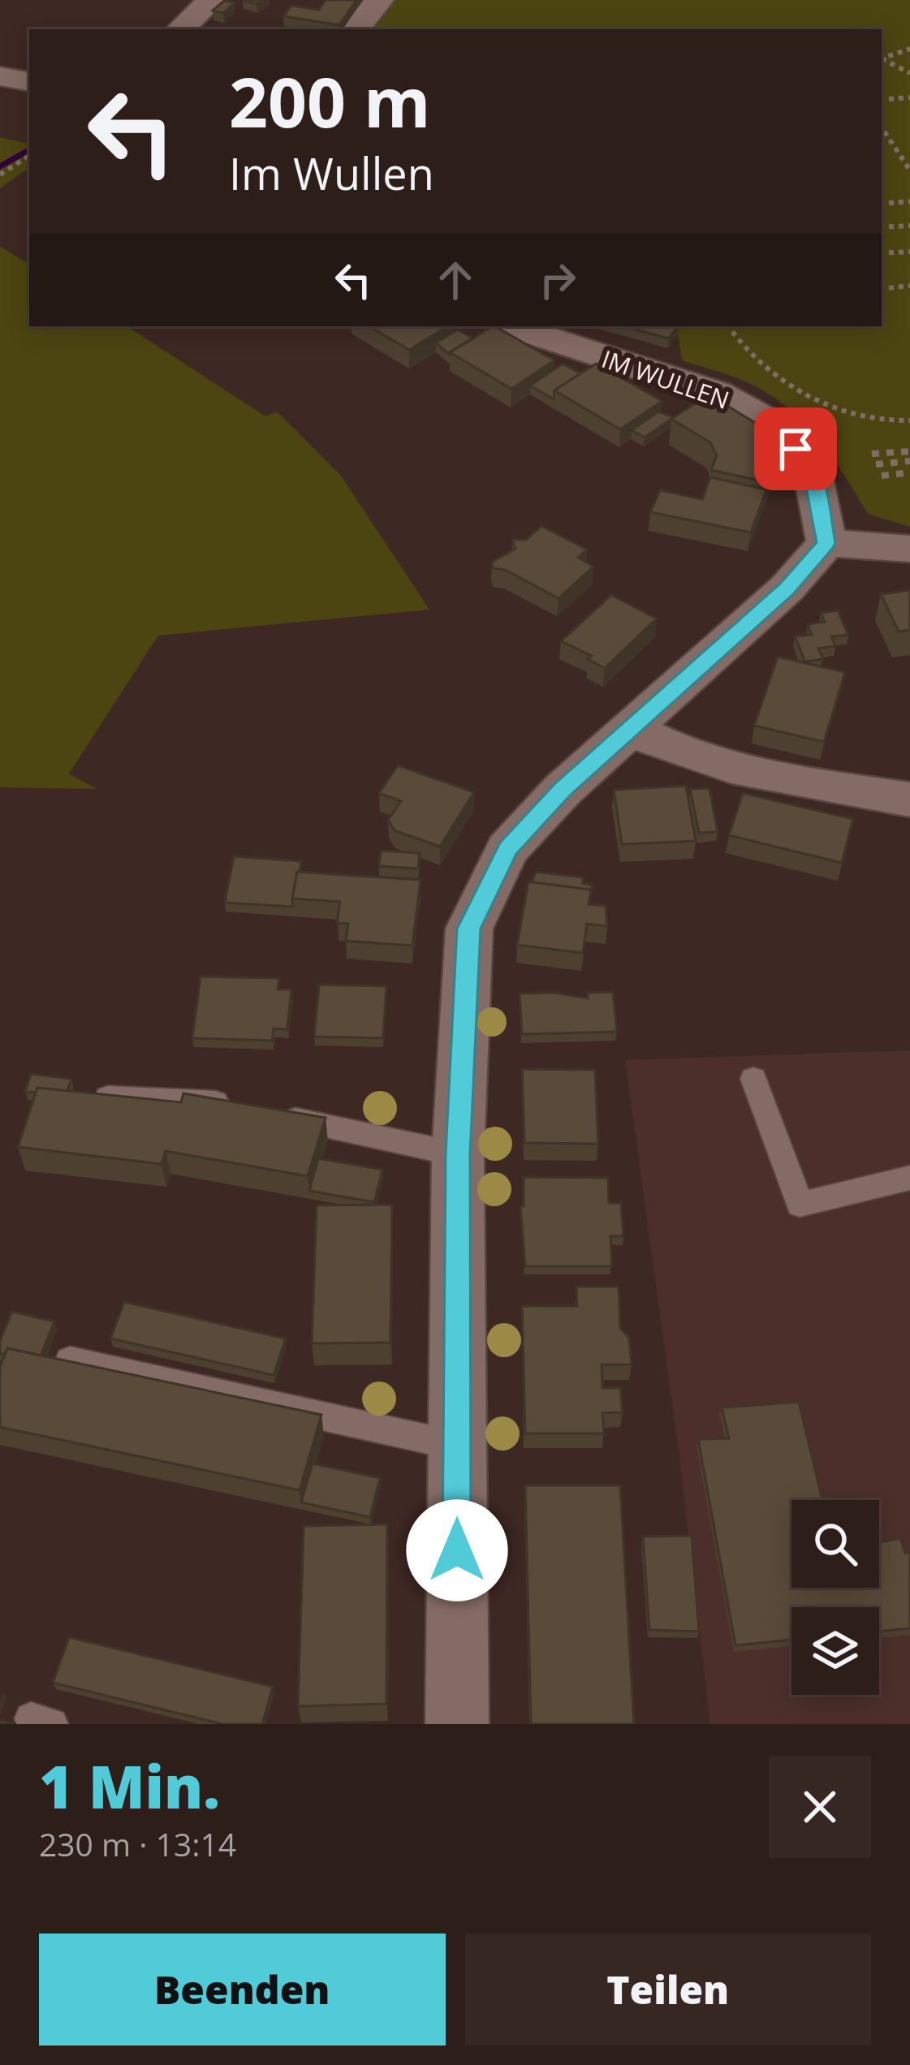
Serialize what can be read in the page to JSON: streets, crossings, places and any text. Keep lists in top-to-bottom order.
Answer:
{
  "streets": {
    "street": ["IM WULLEN"]
  },
  "page": {
    "turn": ["200 m", "Im Wullen"],
    "heading": ["1 Min.", "230 m · 13:14"],
    "buttons": ["Beenden", "Teilen"]
  }
}
